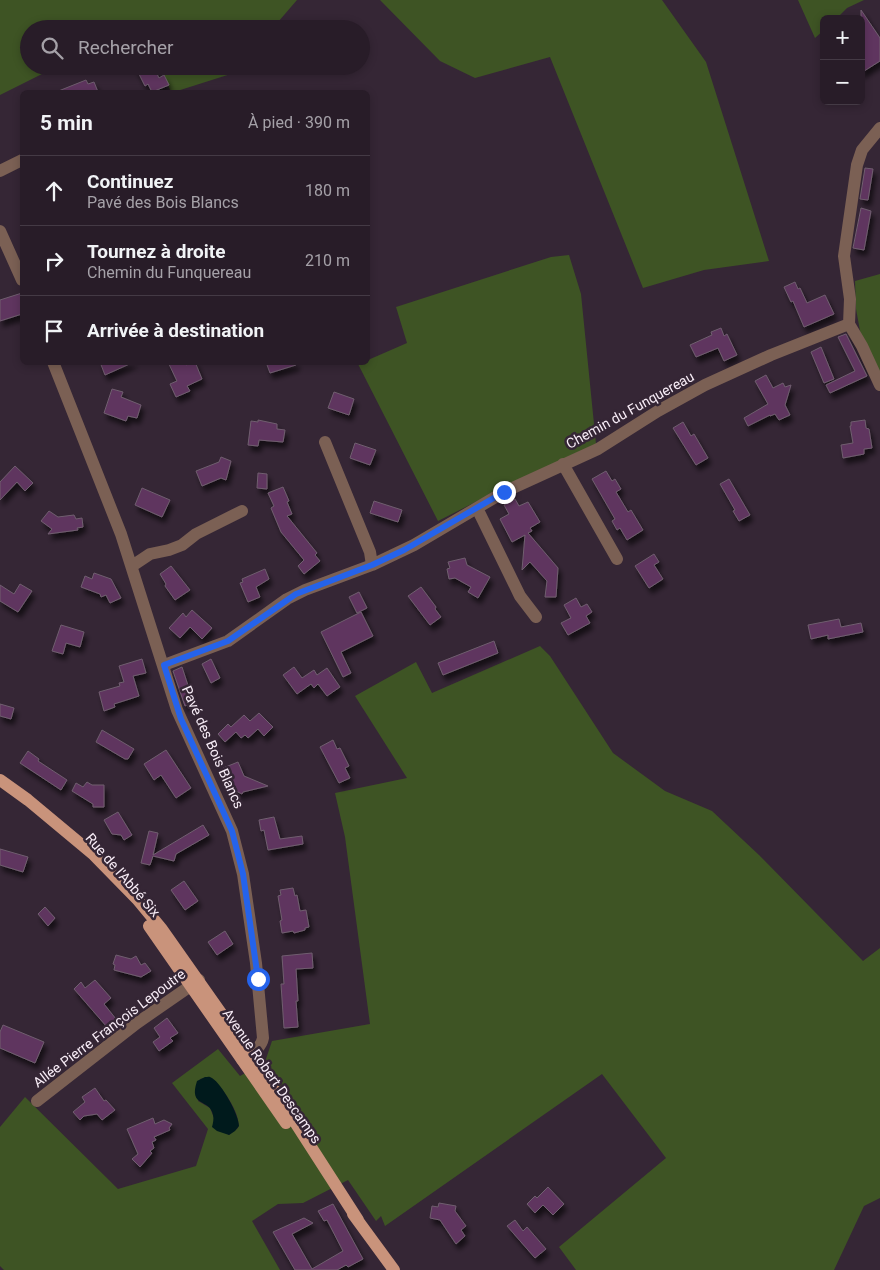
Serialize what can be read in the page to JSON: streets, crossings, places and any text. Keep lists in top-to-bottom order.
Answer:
{
  "streets": {
    "main road": ["Rue de l'Abbé Six", "Avenue Robert Descamps"],
    "street": ["Chemin du Funquereau", "Pavé des Bois Blancs", "Allée Pierre François Lepoutre"]
  },
  "crossings": [
    ["Chemin du Funquereau", "Pavé des Bois Blancs"],
    ["Pavé des Bois Blancs", "Avenue Robert Descamps"],
    ["Rue de l'Abbé Six", "Avenue Robert Descamps"],
    ["Allée Pierre François Lepoutre", "Avenue Robert Descamps"]
  ],
  "page": {
    "map_buttons": ["+", "−"],
    "search": "Rechercher",
    "heading": ["5 min", "À pied · 390 m"],
    "list": [
      ["Continuez", "Pavé des Bois Blancs", "180 m"],
      ["Tournez à droite", "Chemin du Funquereau", "210 m"],
      "Arrivée à destination"
    ]
  }
}
